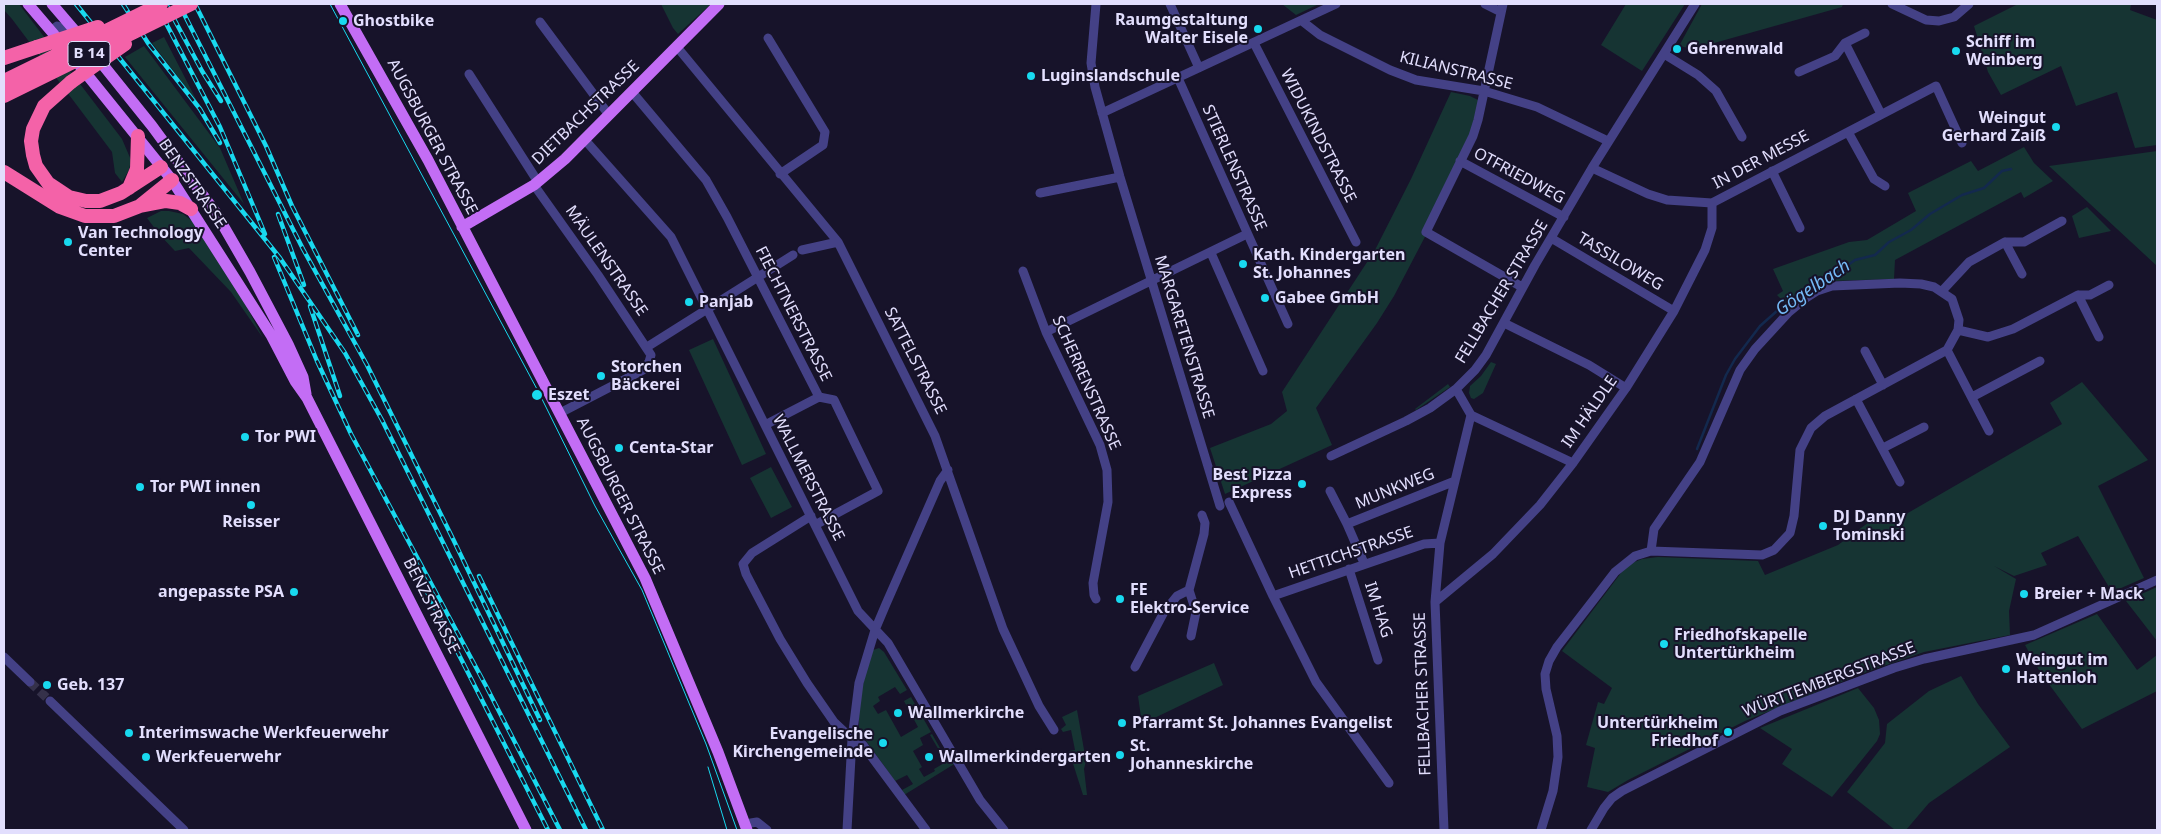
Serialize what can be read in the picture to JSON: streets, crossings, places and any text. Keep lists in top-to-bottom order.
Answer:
{
  "streets": {
    "highway": ["B 14"],
    "main road": ["DIETBACHSTRASSE", "AUGSBURGER STRASSE", "BENZSTRASSE"],
    "street": [
      "KILIANSTRASSE",
      "WIDUKINDSTRASSE",
      "IN DER MESSE",
      "STIERLENSTRASSE",
      "OTFRIEDWEG",
      "MÄULENSTRASSE",
      "TASSILOWEG",
      "FELLBACHER STRASSE",
      "FIECHTNERSTRASSE",
      "MARGARETENSTRASSE",
      "SATTELSTRASSE",
      "SCHERRENSTRASSE",
      "IM HÄLDLE",
      "WALLMERSTRASSE",
      "MUNKWEG",
      "HETTICHSTRASSE",
      "IM HAG",
      "WÜRTTEMBERGSTRASSE"
    ]
  },
  "crossings": [
    ["KILIANSTRASSE", "FELLBACHER STRASSE"],
    ["DIETBACHSTRASSE", "AUGSBURGER STRASSE"],
    ["DIETBACHSTRASSE", "MÄULENSTRASSE"],
    ["DIETBACHSTRASSE", "FIECHTNERSTRASSE"],
    ["DIETBACHSTRASSE", "SATTELSTRASSE"],
    ["DIETBACHSTRASSE", "WALLMERSTRASSE"],
    ["IN DER MESSE", "FELLBACHER STRASSE"],
    ["IN DER MESSE", "IM HÄLDLE"],
    ["OTFRIEDWEG", "FELLBACHER STRASSE"],
    ["TASSILOWEG", "FELLBACHER STRASSE"],
    ["TASSILOWEG", "IM HÄLDLE"],
    ["FELLBACHER STRASSE", "IM HÄLDLE"],
    ["FELLBACHER STRASSE", "MUNKWEG"],
    ["FELLBACHER STRASSE", "HETTICHSTRASSE"],
    ["FIECHTNERSTRASSE", "WALLMERSTRASSE"],
    ["MARGARETENSTRASSE", "HETTICHSTRASSE"],
    ["MUNKWEG", "IM HAG"],
    ["HETTICHSTRASSE", "IM HAG"]
  ],
  "water": ["Gögelbach"],
  "places": [
    "Ghostbike",
    "Raumgestaltung Walter Eisele",
    "Gehrenwald",
    "Schiff im Weinberg",
    "Luginslandschule",
    "Weingut Gerhard Zaiß",
    "Van Technology Center",
    "Kath. Kindergarten St. Johannes",
    "Gabee GmbH",
    "Panjab",
    "Storchen Bäckerei",
    "Eszet",
    "Tor PWI",
    "Centa-Star",
    "Best Pizza Express",
    "Tor PWI innen",
    "Reisser",
    "DJ Danny Tominski",
    "angepasste PSA",
    "Breier + Mack",
    "FE Elektro-Service",
    "Friedhofskapelle Untertürkheim",
    "Weingut im Hattenloh",
    "Geb. 137",
    "Wallmerkirche",
    "Pfarramt St. Johannes Evangelist",
    "Untertürkheim Friedhof",
    "Interimswache Werkfeuerwehr",
    "Evangelische Kirchengemeinde",
    "St. Johanneskirche",
    "Werkfeuerwehr",
    "Wallmerkindergarten"
  ]
}
